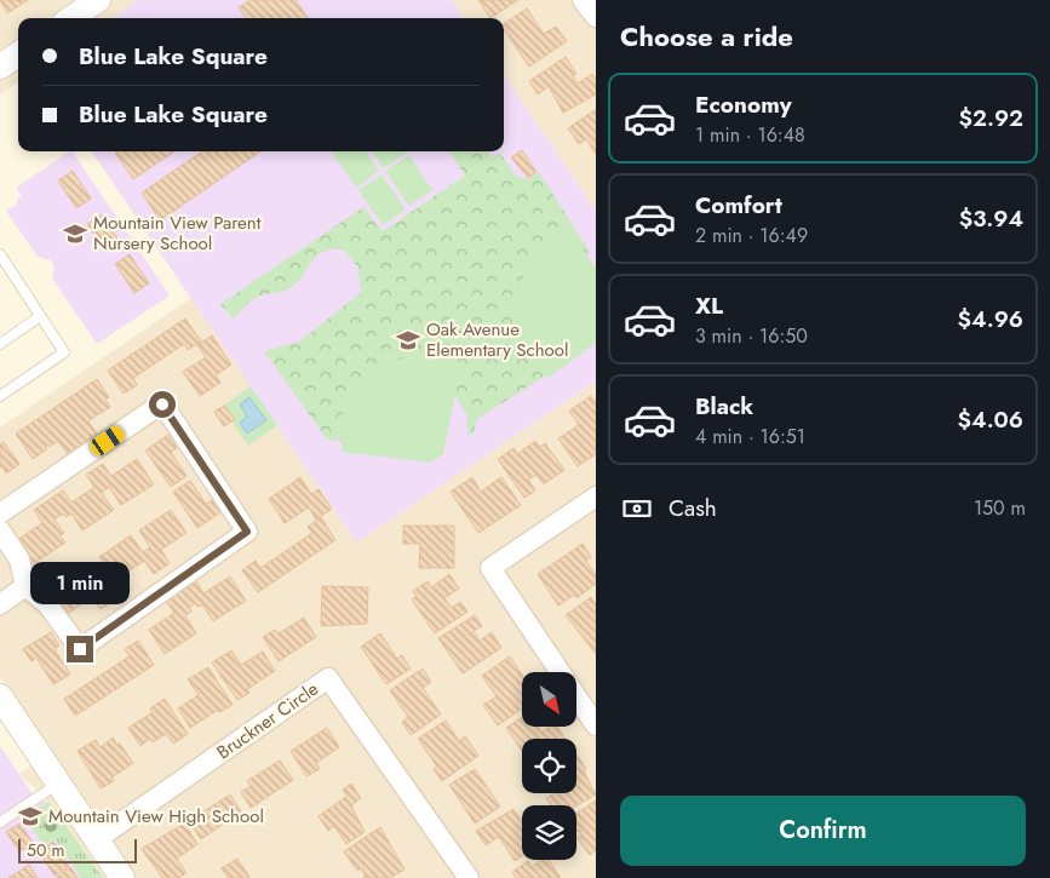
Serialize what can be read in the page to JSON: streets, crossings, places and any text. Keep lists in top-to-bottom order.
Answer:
{
  "streets": {
    "street": ["Bruckner Circle"]
  },
  "places": {
    "school or university": ["Mountain View Parent Nursery School", "Oak Avenue Elementary School", "Mountain View High School"]
  },
  "scale_bar": "50 m",
  "north": "bottom right",
  "page": {
    "heading": "Choose a ride",
    "banner": ["Blue Lake Square", "Blue Lake Square"],
    "list": [
      {
        "name": "Economy",
        "note": "1 min · 16:48",
        "value": "$2.92"
      },
      {
        "name": "Comfort",
        "note": "2 min · 16:49",
        "value": "$3.94"
      },
      {
        "name": "XL",
        "note": "3 min · 16:50",
        "value": "$4.96"
      },
      {
        "name": "Black",
        "note": "4 min · 16:51",
        "value": "$4.06"
      }
    ],
    "pay": ["Cash", "150 m"],
    "bubble": "1 min",
    "buttons": "Confirm",
    "scale": "50 m"
  }
}
